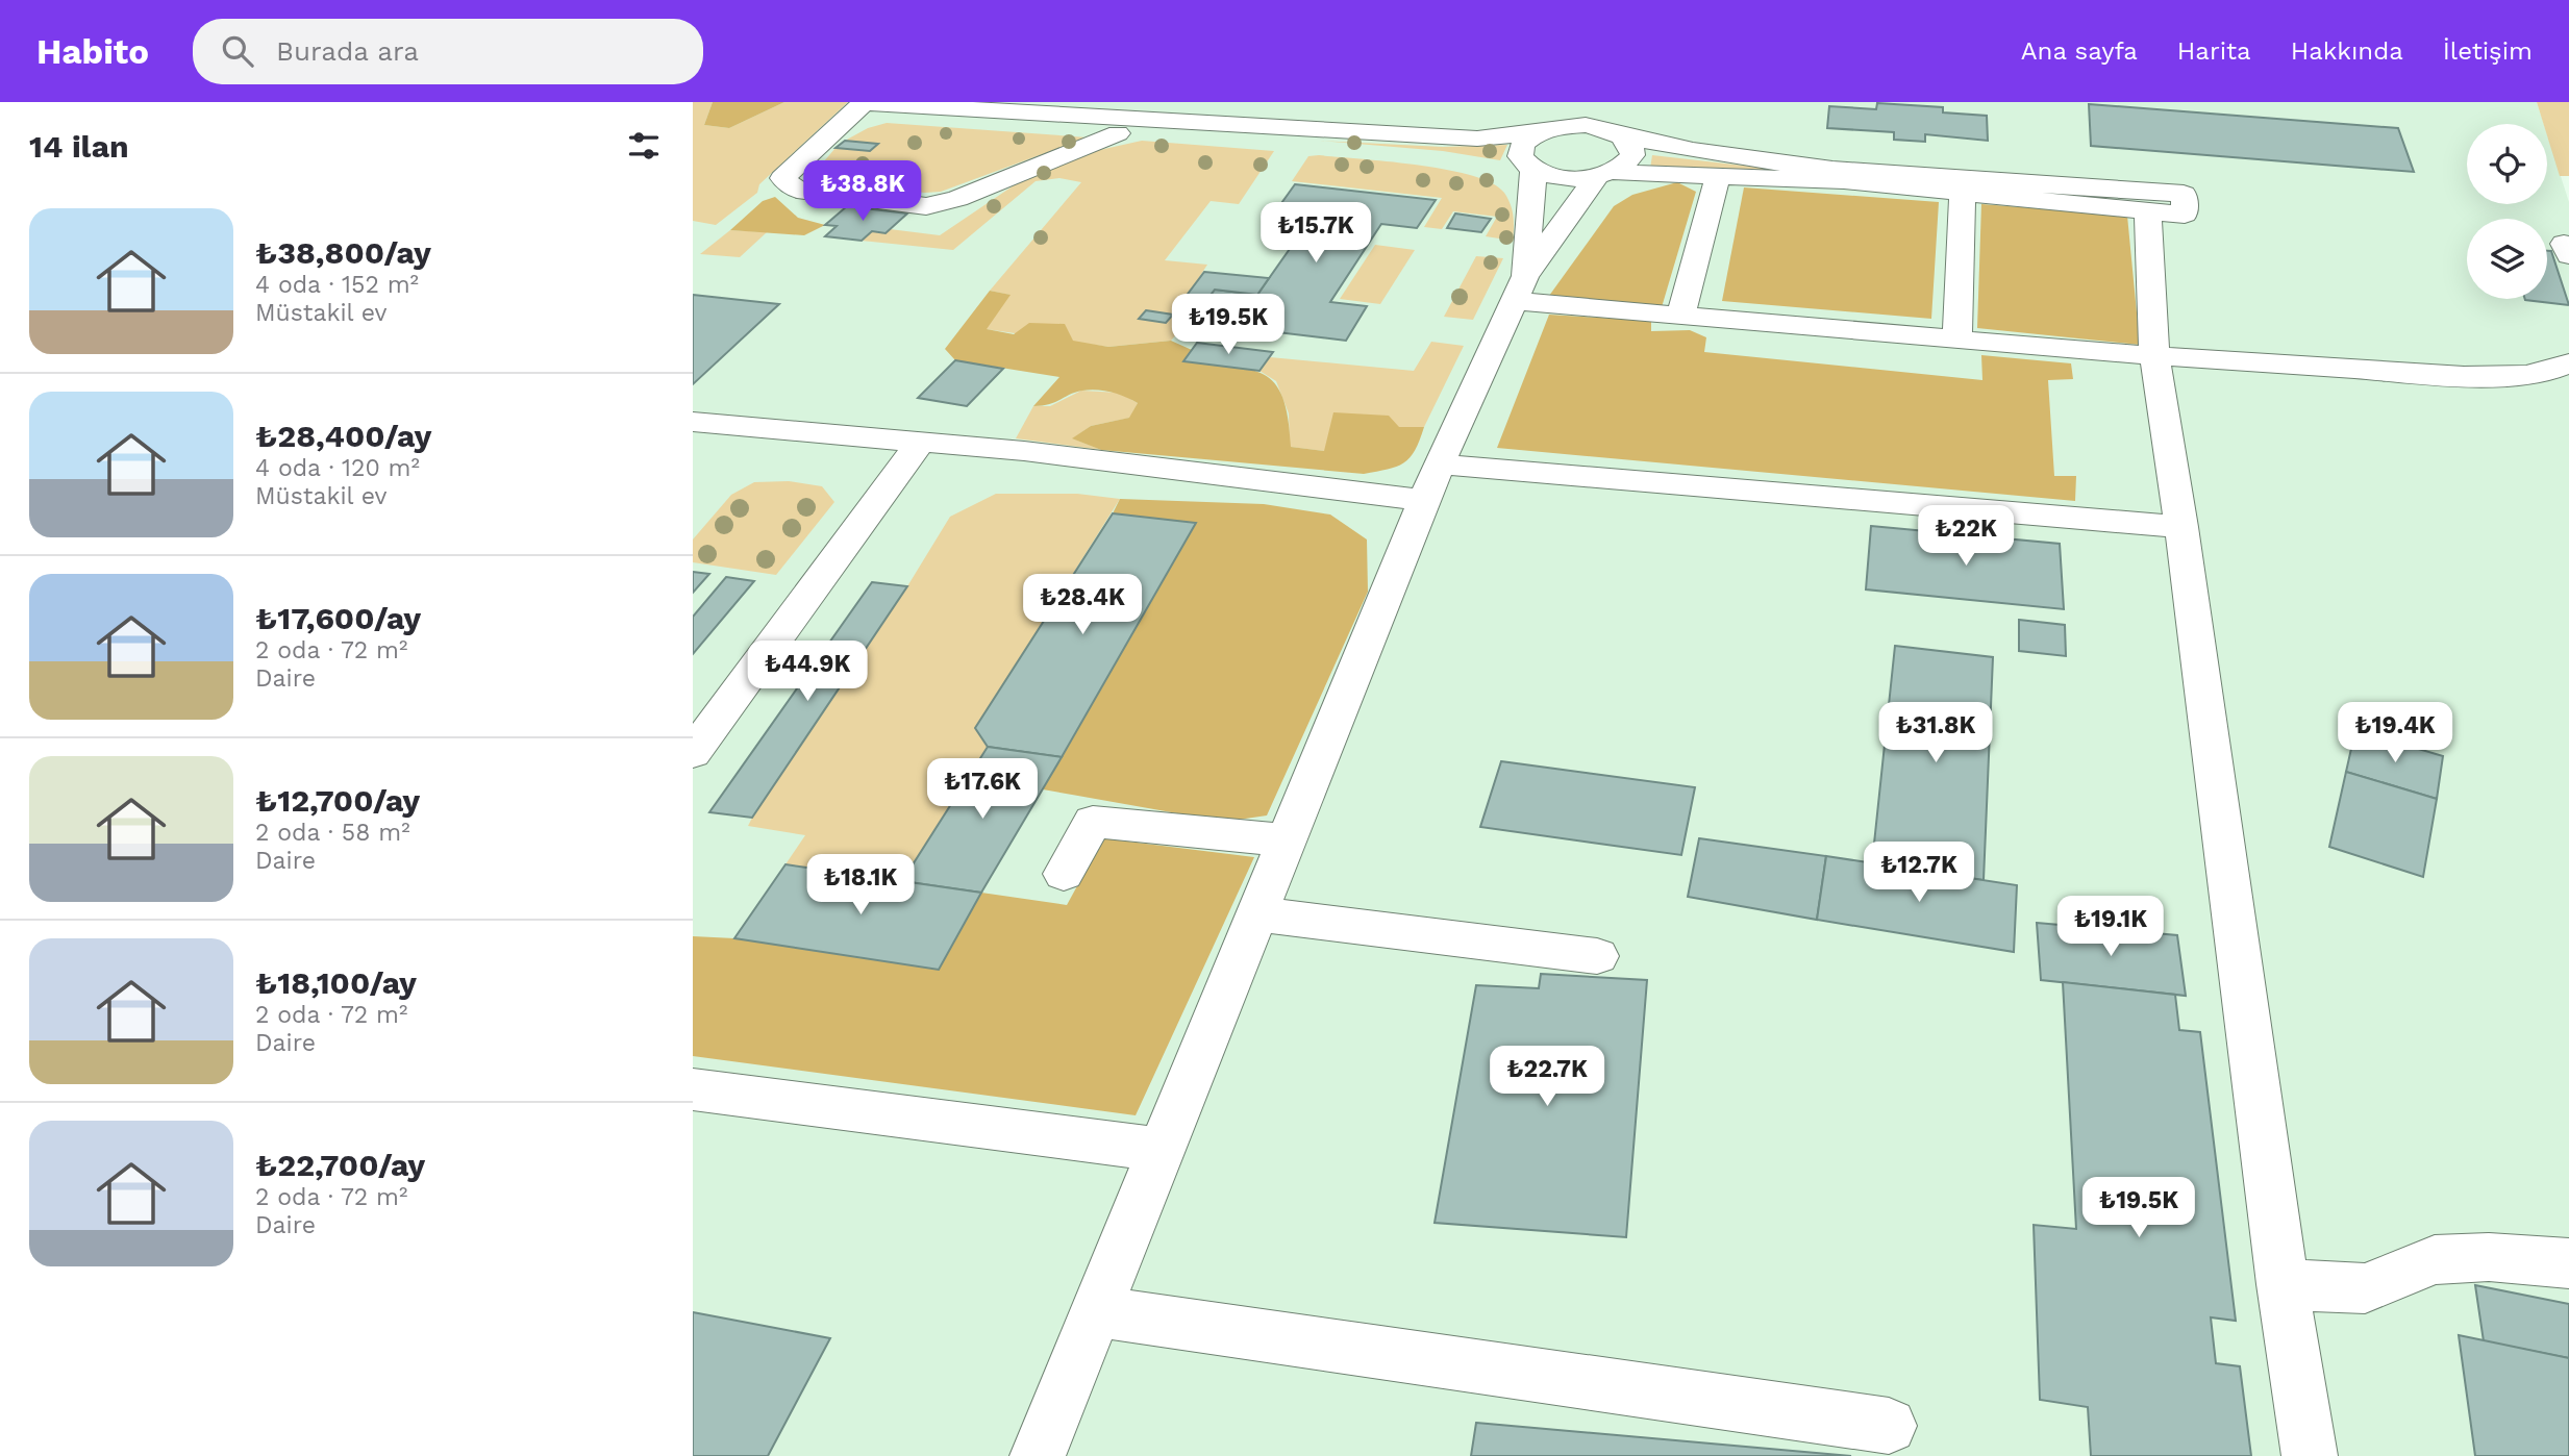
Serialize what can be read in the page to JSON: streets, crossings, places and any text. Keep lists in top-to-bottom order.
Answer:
{
  "page": {
    "header": "Habito",
    "search": "Burada ara",
    "nav": [
      "Ana sayfa",
      "Harita",
      "Hakkında",
      "İletişim"
    ],
    "heading": "14 ilan",
    "price": [
      "₺38.8K",
      "₺15.7K",
      "₺19.5K",
      "₺22K",
      "₺28.4K",
      "₺44.9K",
      "₺31.8K",
      "₺19.4K",
      "₺17.6K",
      "₺12.7K",
      "₺18.1K",
      "₺19.1K",
      "₺22.7K",
      "₺19.5K"
    ],
    "list": [
      {
        "name": "₺38,800/ay",
        "note": "4 oda · 152 m² · Müstakil ev"
      },
      {
        "name": "₺28,400/ay",
        "note": "4 oda · 120 m² · Müstakil ev"
      },
      {
        "name": "₺17,600/ay",
        "note": "2 oda · 72 m² · Daire"
      },
      {
        "name": "₺12,700/ay",
        "note": "2 oda · 58 m² · Daire"
      },
      {
        "name": "₺18,100/ay",
        "note": "2 oda · 72 m² · Daire"
      },
      {
        "name": "₺22,700/ay",
        "note": "2 oda · 72 m² · Daire"
      }
    ]
  }
}
